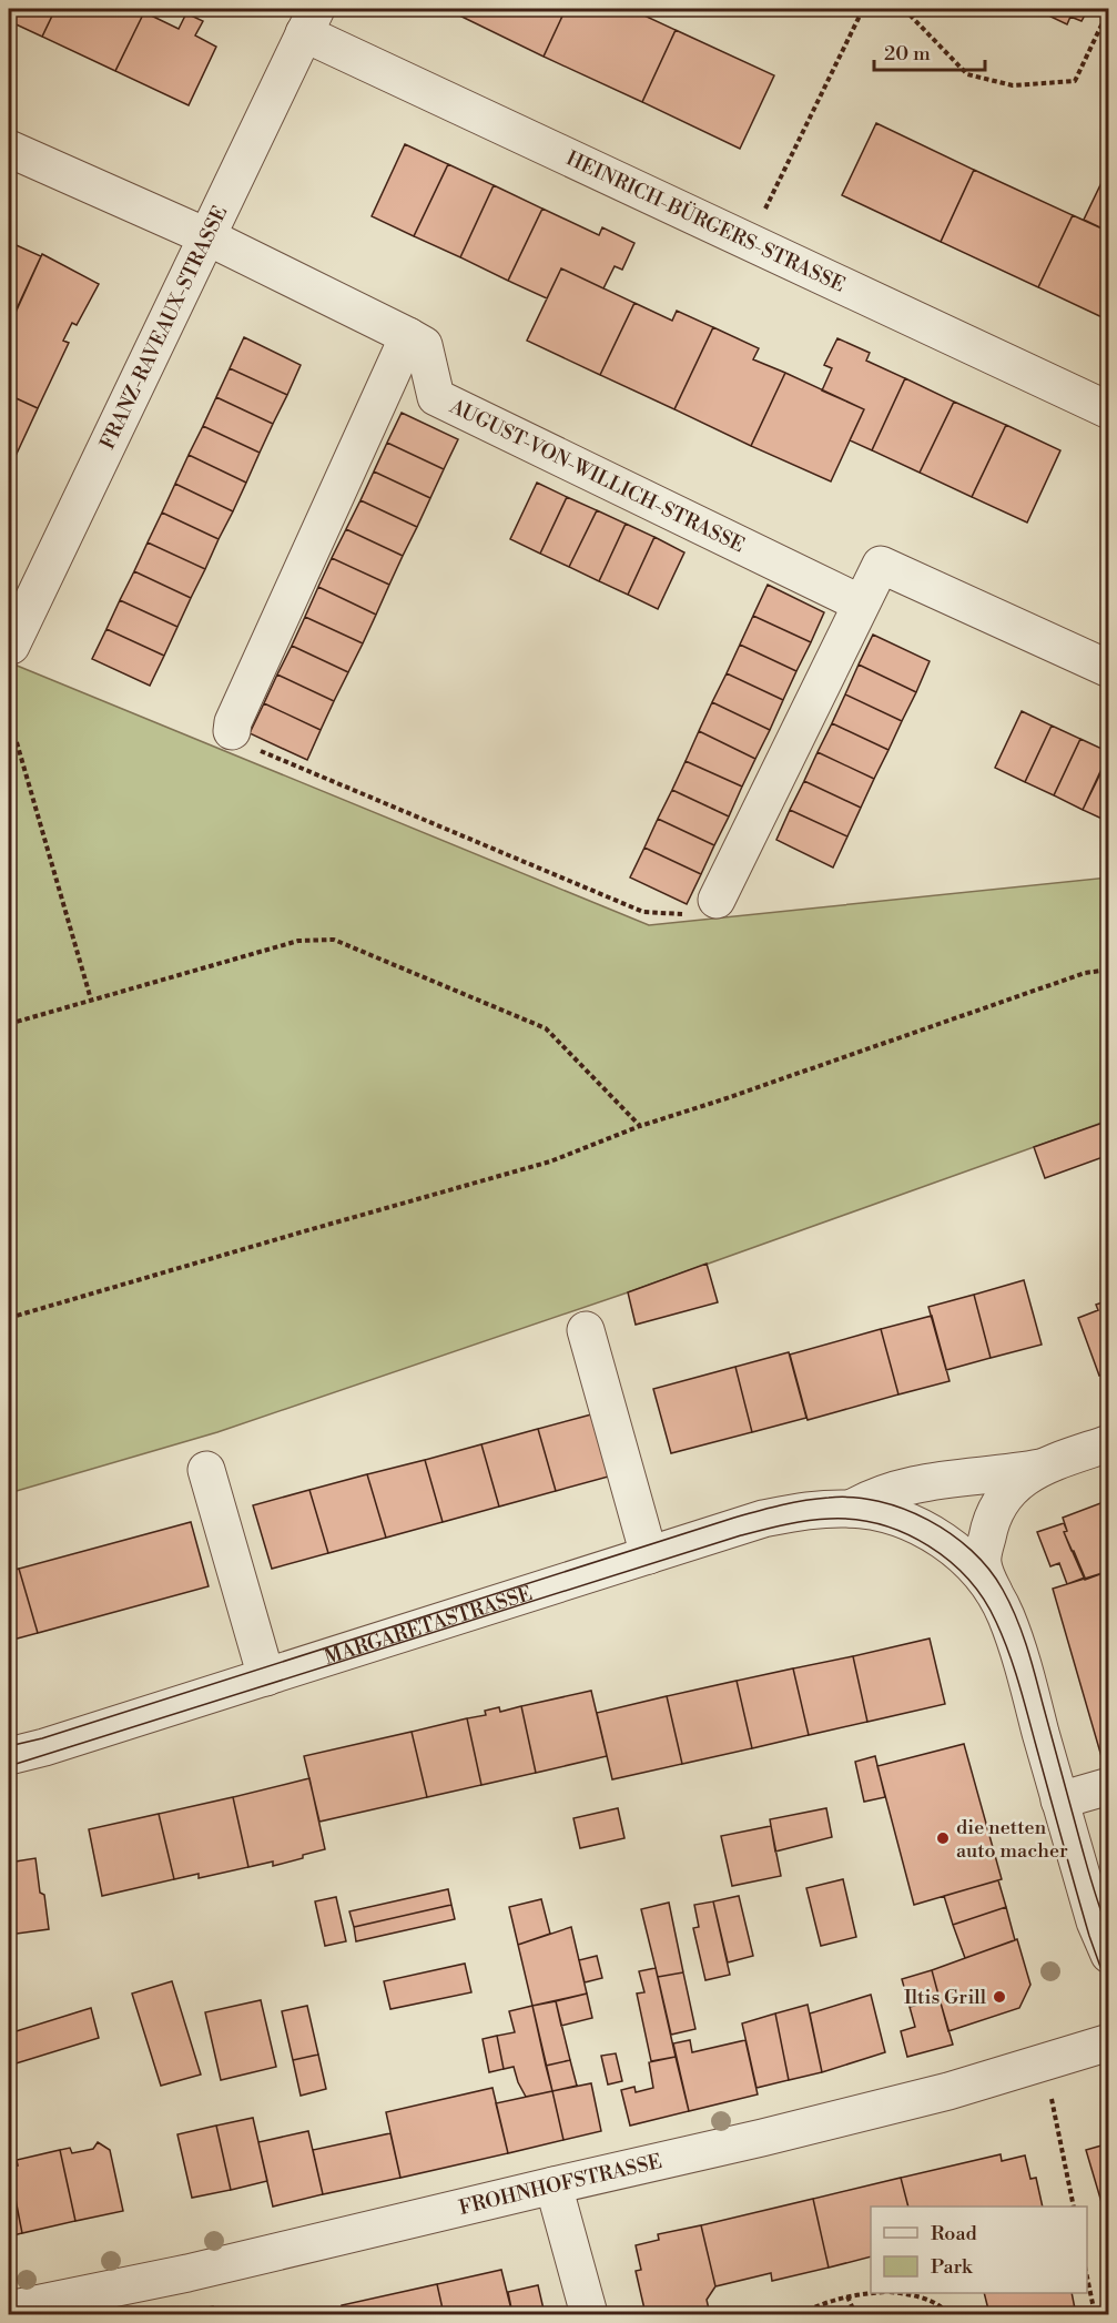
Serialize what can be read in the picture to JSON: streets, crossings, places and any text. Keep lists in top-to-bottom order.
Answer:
{
  "streets": {
    "street": [
      "HEINRICH-BÜRGERS-STRASSE",
      "FRANZ-RAVEAUX-STRASSE",
      "AUGUST-VON-WILLICH-STRASSE",
      "MARGARETASTRASSE",
      "FROHNHOFSTRASSE"
    ]
  },
  "crossings": [
    ["HEINRICH-BÜRGERS-STRASSE", "FRANZ-RAVEAUX-STRASSE"]
  ],
  "places": ["die netten auto macher", "Iltis Grill"],
  "legend": ["Road", "Park"],
  "scale_bar": "20 m"
}
